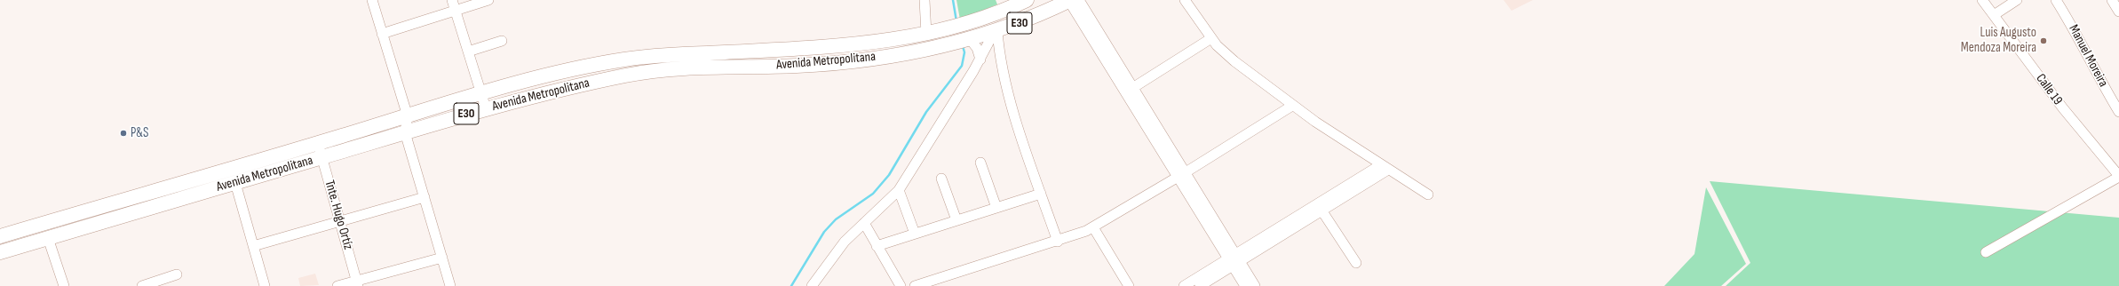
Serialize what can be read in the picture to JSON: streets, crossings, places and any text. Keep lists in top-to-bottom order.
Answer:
{
  "streets": {
    "highway": ["E30", "Avenida Metropolitana"],
    "street": ["Manuel Moreira", "Calle 19", "Tnte. Hugo Ortíz"]
  },
  "crossings": [
    ["E30", "Tnte. Hugo Ortíz"],
    ["Avenida Metropolitana", "Tnte. Hugo Ortíz"]
  ],
  "places": ["Luis Augusto Mendoza Moreira", "P&S"]
}
